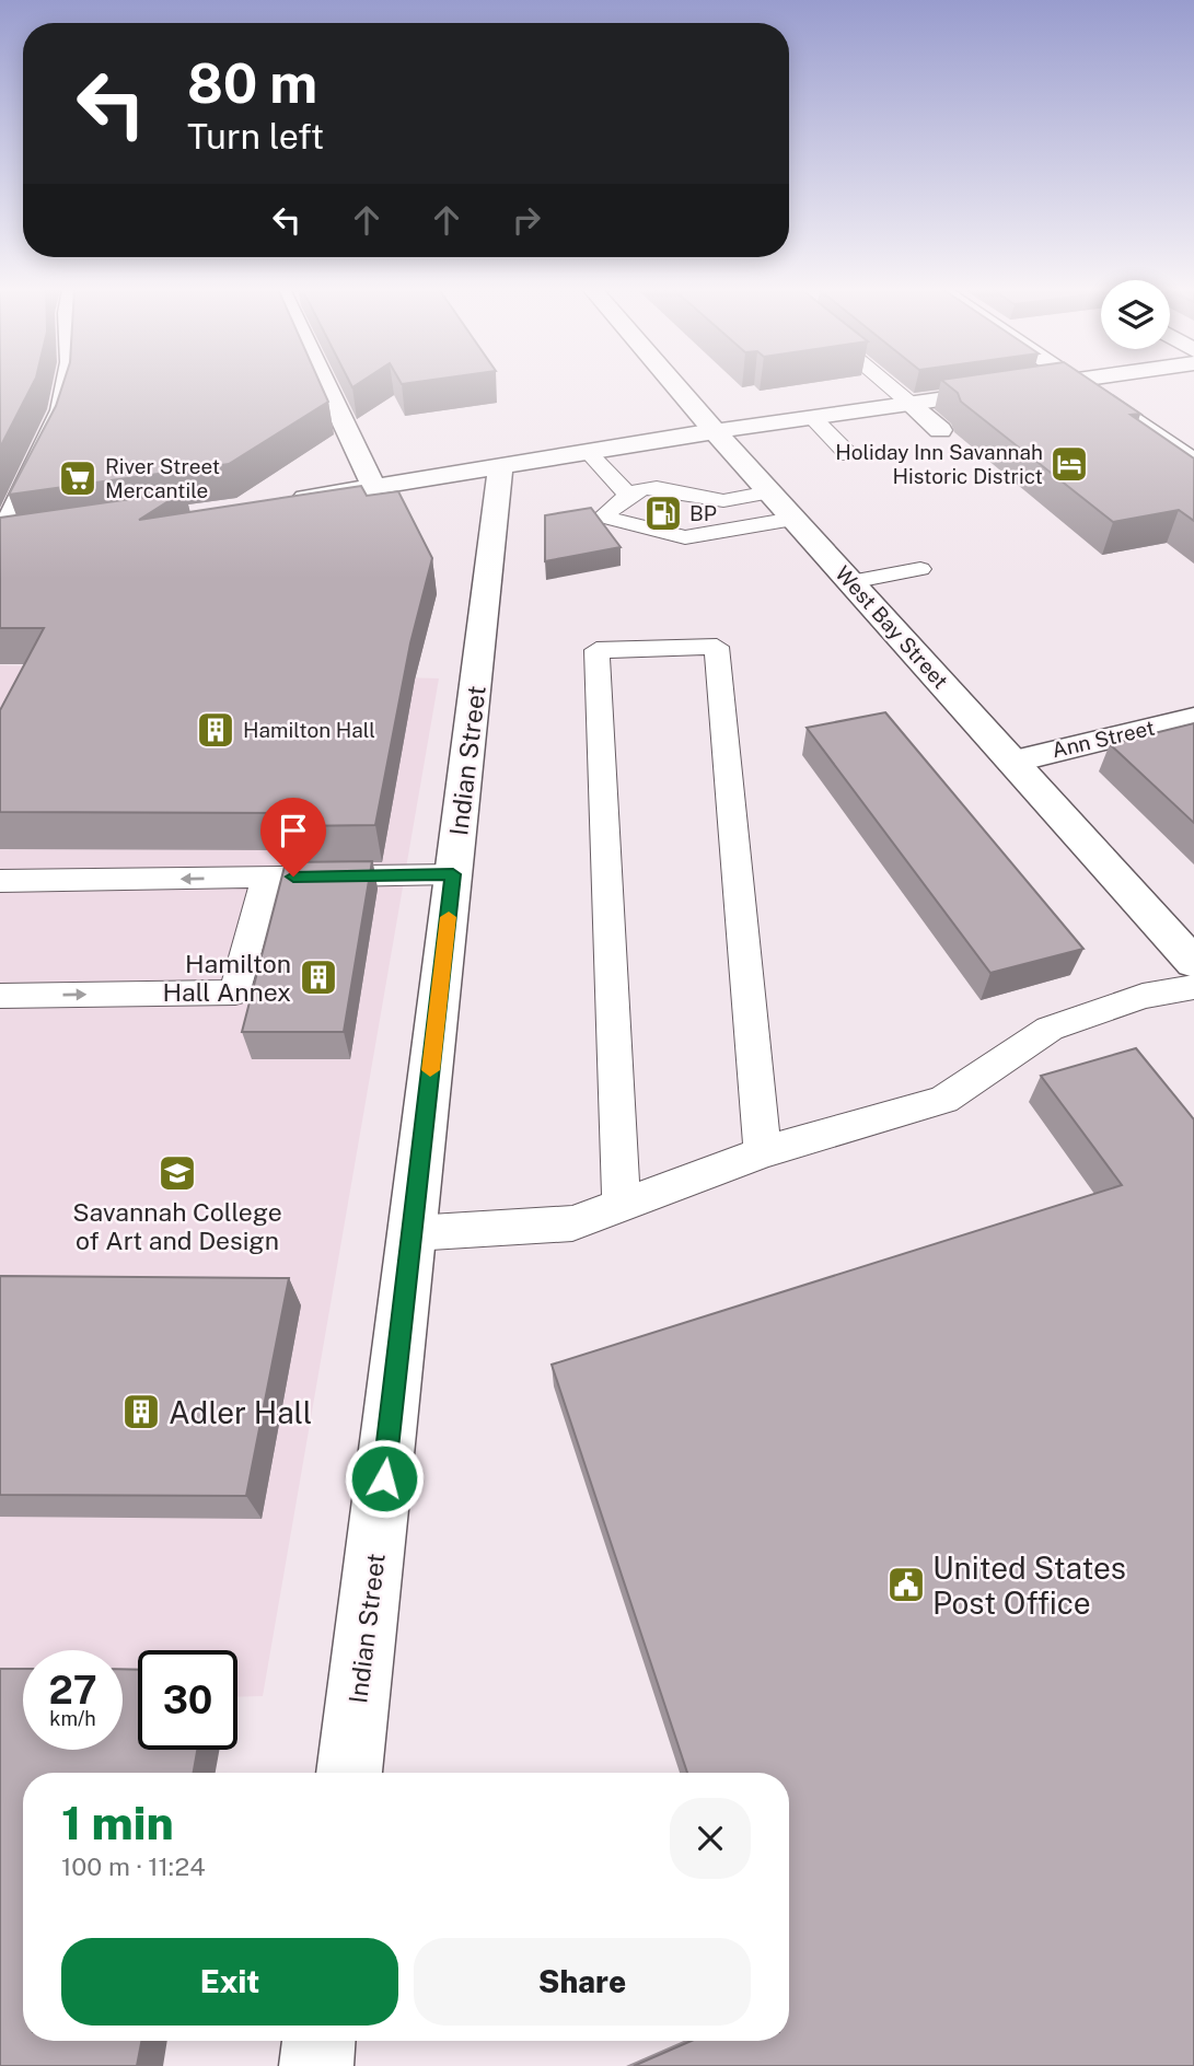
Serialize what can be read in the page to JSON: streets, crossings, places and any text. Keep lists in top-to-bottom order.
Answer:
{
  "streets": {
    "street": ["West Bay Street", "Ann Street", "Indian Street"]
  },
  "crossings": [
    ["West Bay Street", "Ann Street"]
  ],
  "places": {
    "hotel": ["Holiday Inn Savannah Historic District"],
    "supermarket": ["River Street Mercantile"],
    "fuel station": ["BP"],
    "building": ["Hamilton Hall", "Hamilton Hall Annex", "Adler Hall"],
    "school or university": ["Savannah College of Art and Design"],
    "public building": ["United States Post Office"]
  },
  "page": {
    "turn": ["80 m", "Turn left"],
    "speed": "27 km/h",
    "limit": "30",
    "heading": ["1 min", "100 m · 11:24"],
    "buttons": ["Exit", "Share"]
  }
}
